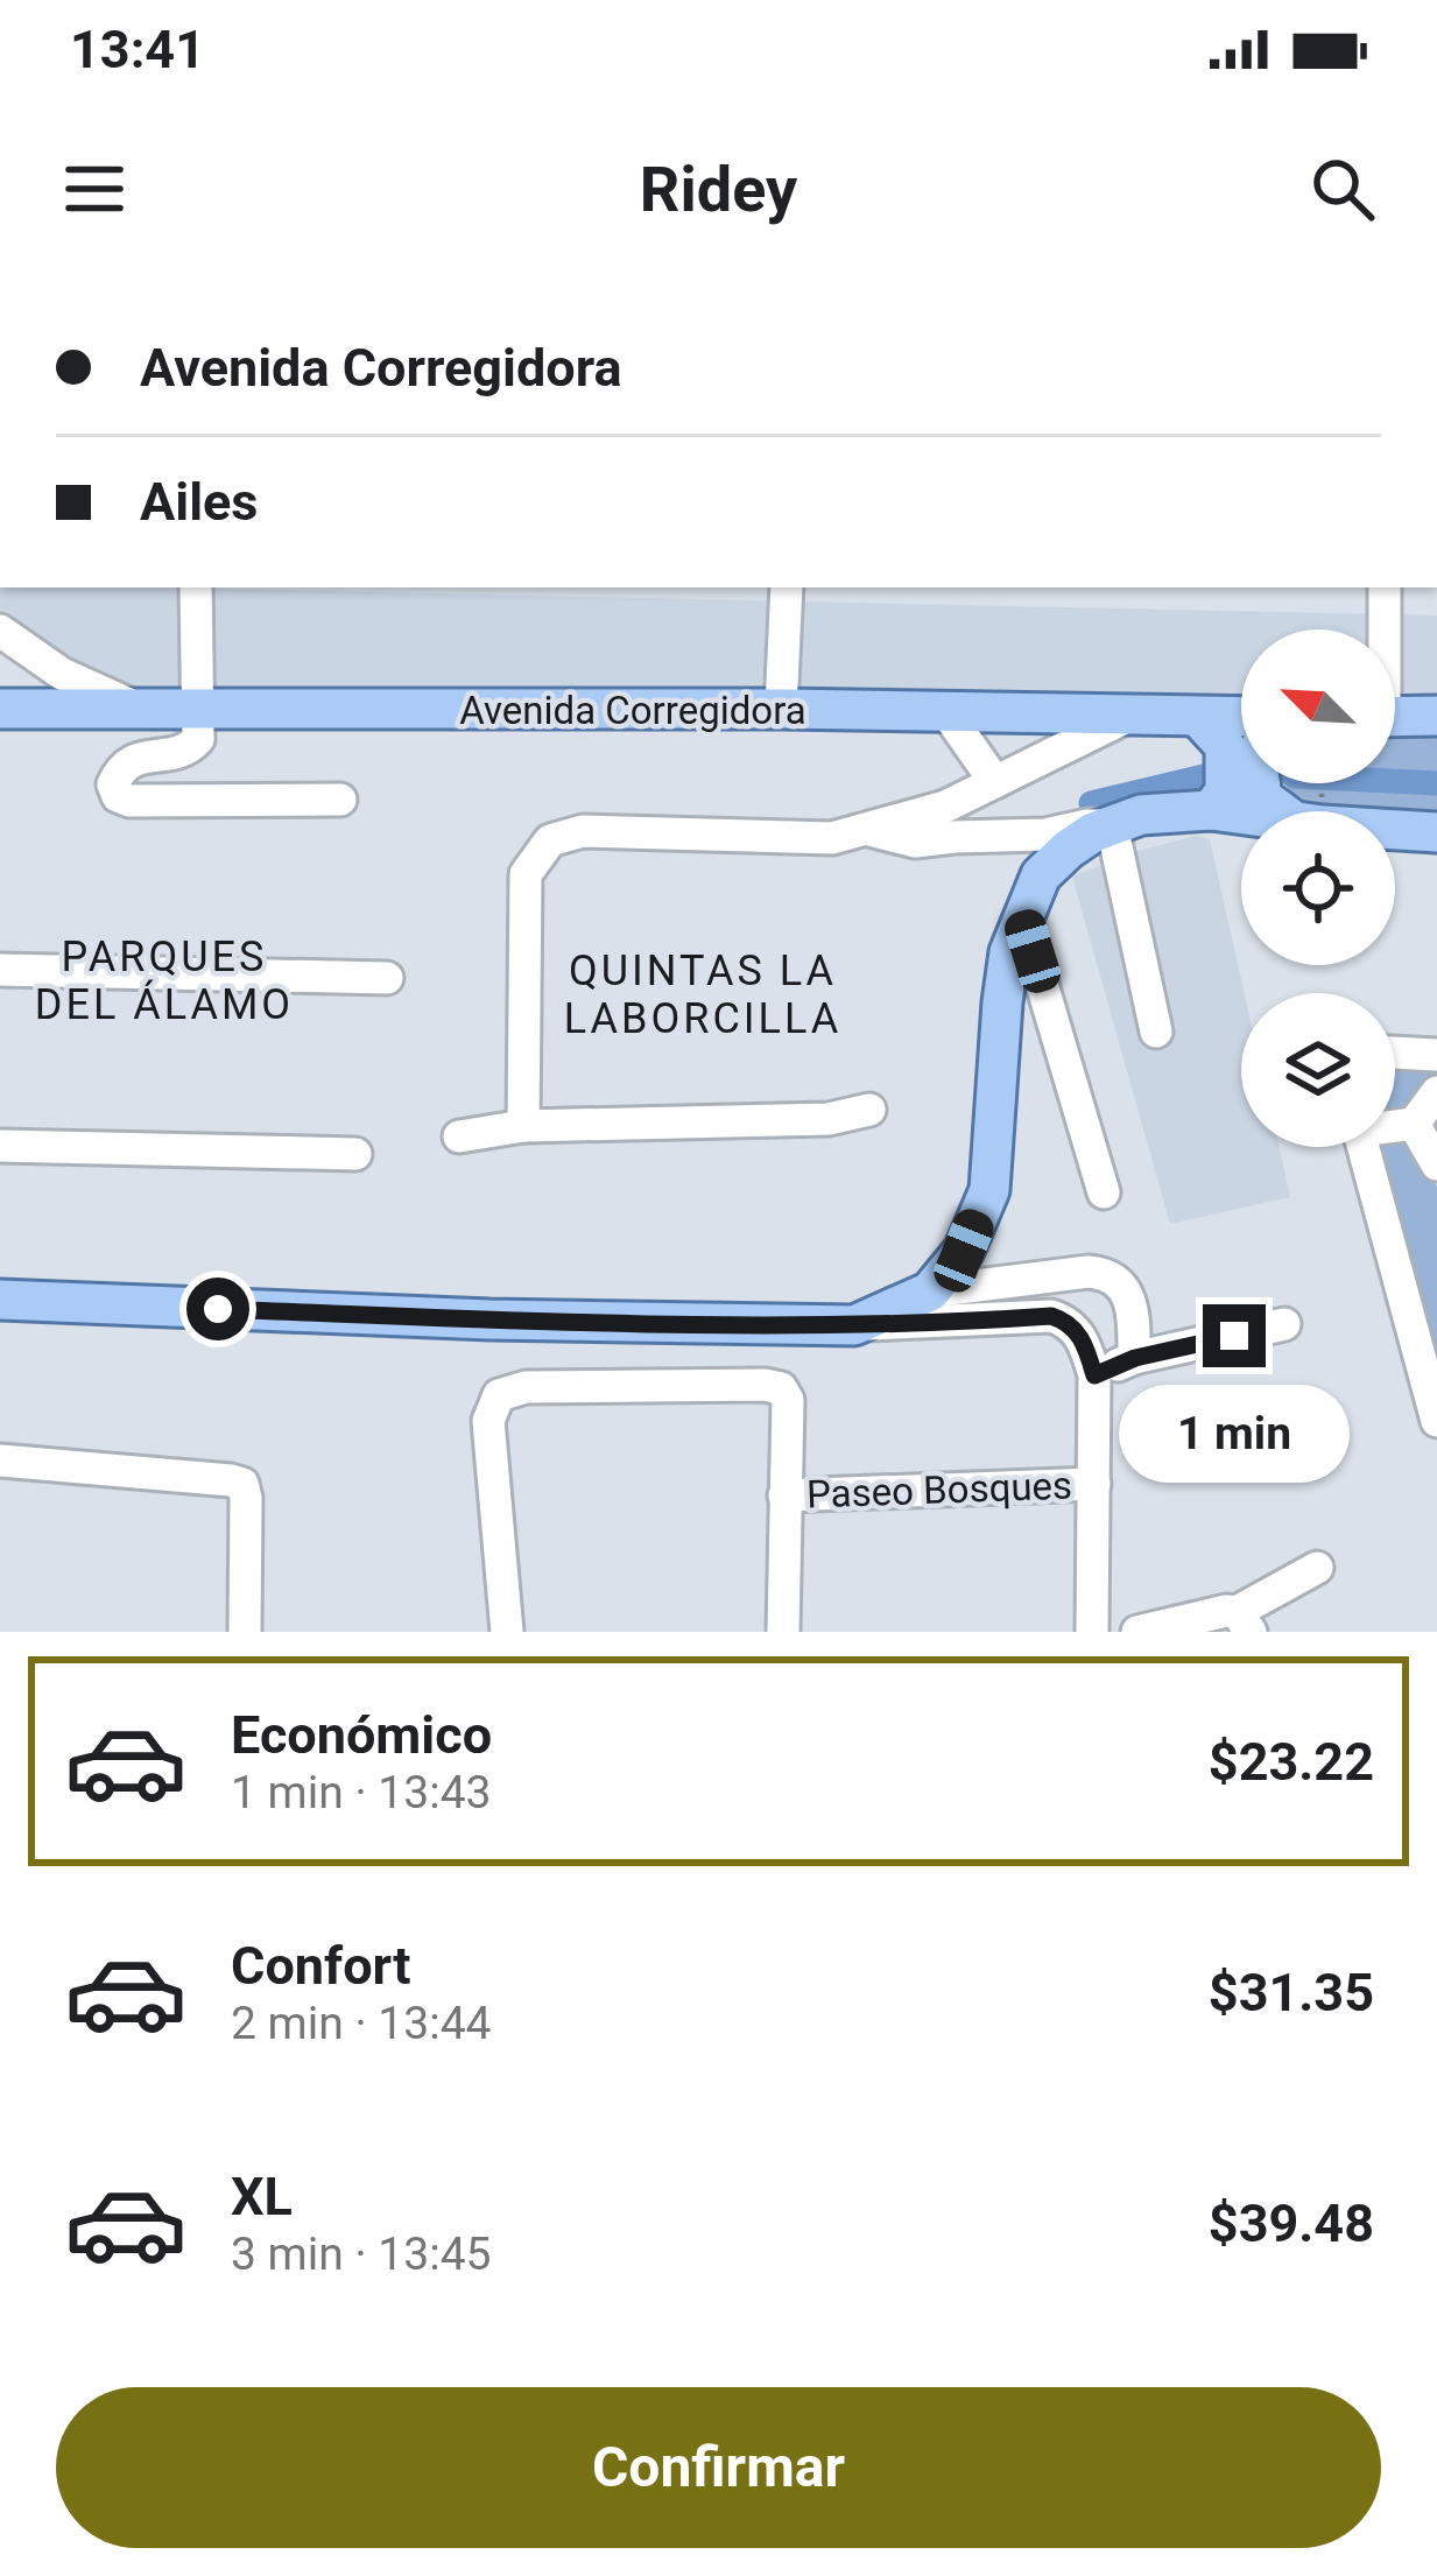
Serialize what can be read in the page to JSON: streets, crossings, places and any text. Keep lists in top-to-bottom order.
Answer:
{
  "streets": {
    "main road": ["Avenida Corregidora"],
    "street": ["Paseo Bosques"]
  },
  "districts": ["PARQUES DEL ÁLAMO", "QUINTAS LA LABORCILLA"],
  "north": "top left",
  "page": {
    "status": "13:41",
    "header": "Ridey",
    "banner": ["Avenida Corregidora", "Ailes"],
    "bubble": "1 min",
    "list": [
      {
        "name": "Económico",
        "note": "1 min · 13:43",
        "value": "$23.22"
      },
      {
        "name": "Confort",
        "note": "2 min · 13:44",
        "value": "$31.35"
      },
      {
        "name": "XL",
        "note": "3 min · 13:45",
        "value": "$39.48"
      }
    ],
    "buttons": "Confirmar"
  }
}
